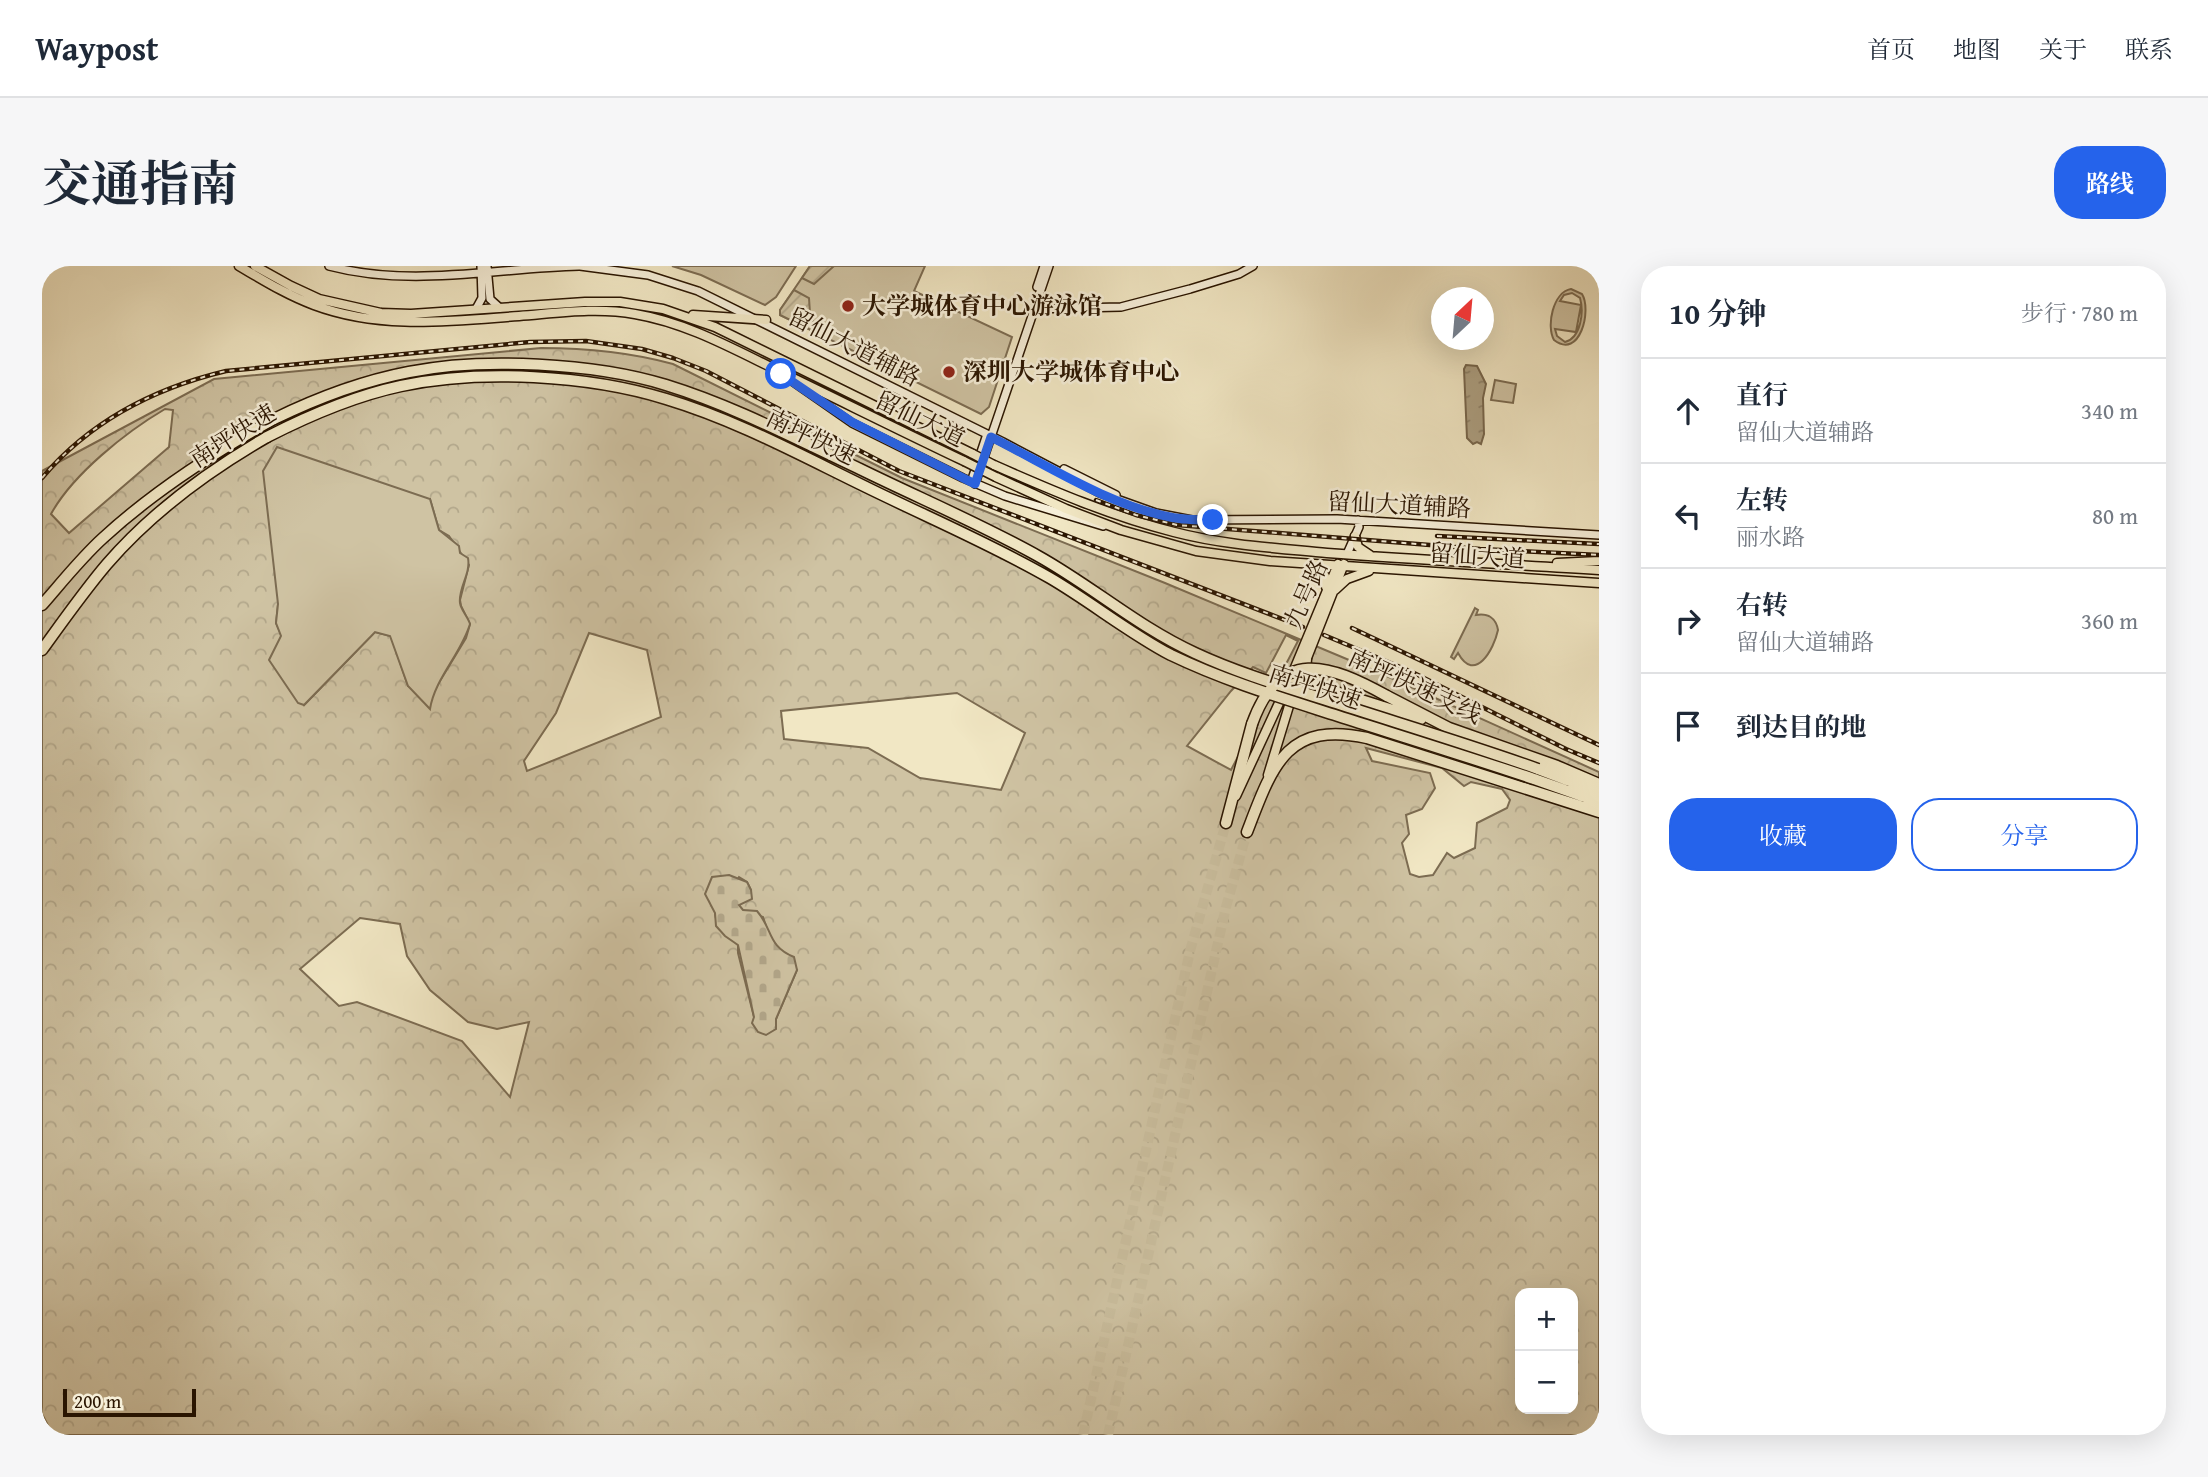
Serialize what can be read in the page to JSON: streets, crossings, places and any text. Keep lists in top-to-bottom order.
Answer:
{
  "streets": {
    "highway": ["南坪快速", "南坪快速支线"],
    "main road": ["留仙大道辅路", "留仙大道", "九号路"]
  },
  "crossings": [
    ["留仙大道", "九号路"],
    ["九号路", "南坪快速支线"]
  ],
  "places": ["大学城体育中心游泳馆", "深圳大学城体育中心"],
  "scale_bar": "200 m",
  "north": "top right",
  "page": {
    "header": "Waypost",
    "nav": [
      "首页",
      "地图",
      "关于",
      "联系"
    ],
    "title": "交通指南",
    "buttons": [
      "路线",
      ["收藏", "分享"]
    ],
    "heading": ["10 分钟", "步行 · 780 m"],
    "list": [
      ["直行", "留仙大道辅路", "340 m"],
      ["左转", "丽水路", "80 m"],
      ["右转", "留仙大道辅路", "360 m"],
      "到达目的地"
    ],
    "map_buttons": ["+", "−"],
    "scale": "200 m"
  }
}
